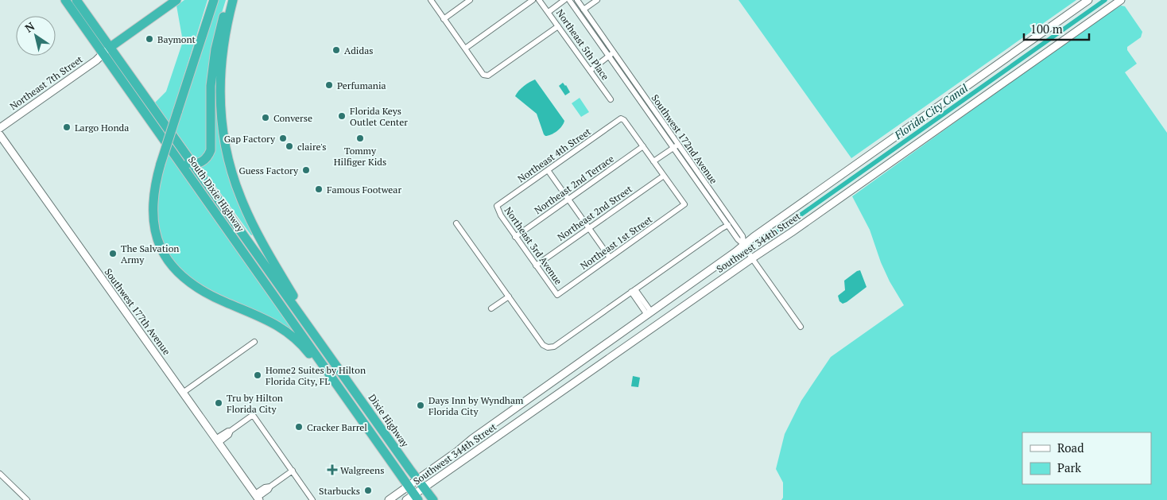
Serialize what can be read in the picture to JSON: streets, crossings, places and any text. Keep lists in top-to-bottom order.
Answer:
{
  "streets": {
    "highway": ["South Dixie Highway", "Dixie Highway"],
    "main road": ["Northeast 7th Street", "Southwest 344th Street", "Southwest 177th Avenue"],
    "street": [
      "Northeast 5th Place",
      "Southwest 172nd Avenue",
      "Northeast 4th Street",
      "Northeast 2nd Terrace",
      "Northeast 2nd Street",
      "Northeast 1st Street",
      "Northeast 3rd Avenue"
    ]
  },
  "crossings": [
    ["Northeast 7th Street", "South Dixie Highway"],
    ["Southwest 172nd Avenue", "Southwest 344th Street"],
    ["Northeast 4th Street", "Northeast 2nd Terrace"],
    ["Northeast 4th Street", "Northeast 3rd Avenue"],
    ["Northeast 2nd Terrace", "Northeast 3rd Avenue"],
    ["South Dixie Highway", "Dixie Highway"],
    ["Northeast 2nd Street", "Northeast 1st Street"],
    ["Northeast 2nd Street", "Northeast 3rd Avenue"],
    ["Northeast 1st Street", "Northeast 3rd Avenue"],
    ["Southwest 344th Street", "Dixie Highway"]
  ],
  "water": ["Florida City Canal"],
  "places": {
    "other": [
      "Baymont",
      "Adidas",
      "Perfumania",
      "Florida Keys Outlet Center",
      "Converse",
      "Largo Honda",
      "Gap Factory",
      "Tommy Hilfiger Kids",
      "claire's",
      "Guess Factory",
      "Famous Footwear",
      "The Salvation Army",
      "Home2 Suites by Hilton Florida City, FL",
      "Tru by Hilton Florida City",
      "Days Inn by Wyndham Florida City",
      "Cracker Barrel",
      "Starbucks"
    ],
    "health": ["Walgreens"]
  },
  "legend": ["Road", "Park"],
  "scale_bar": "100 m",
  "north": "top left"
}
